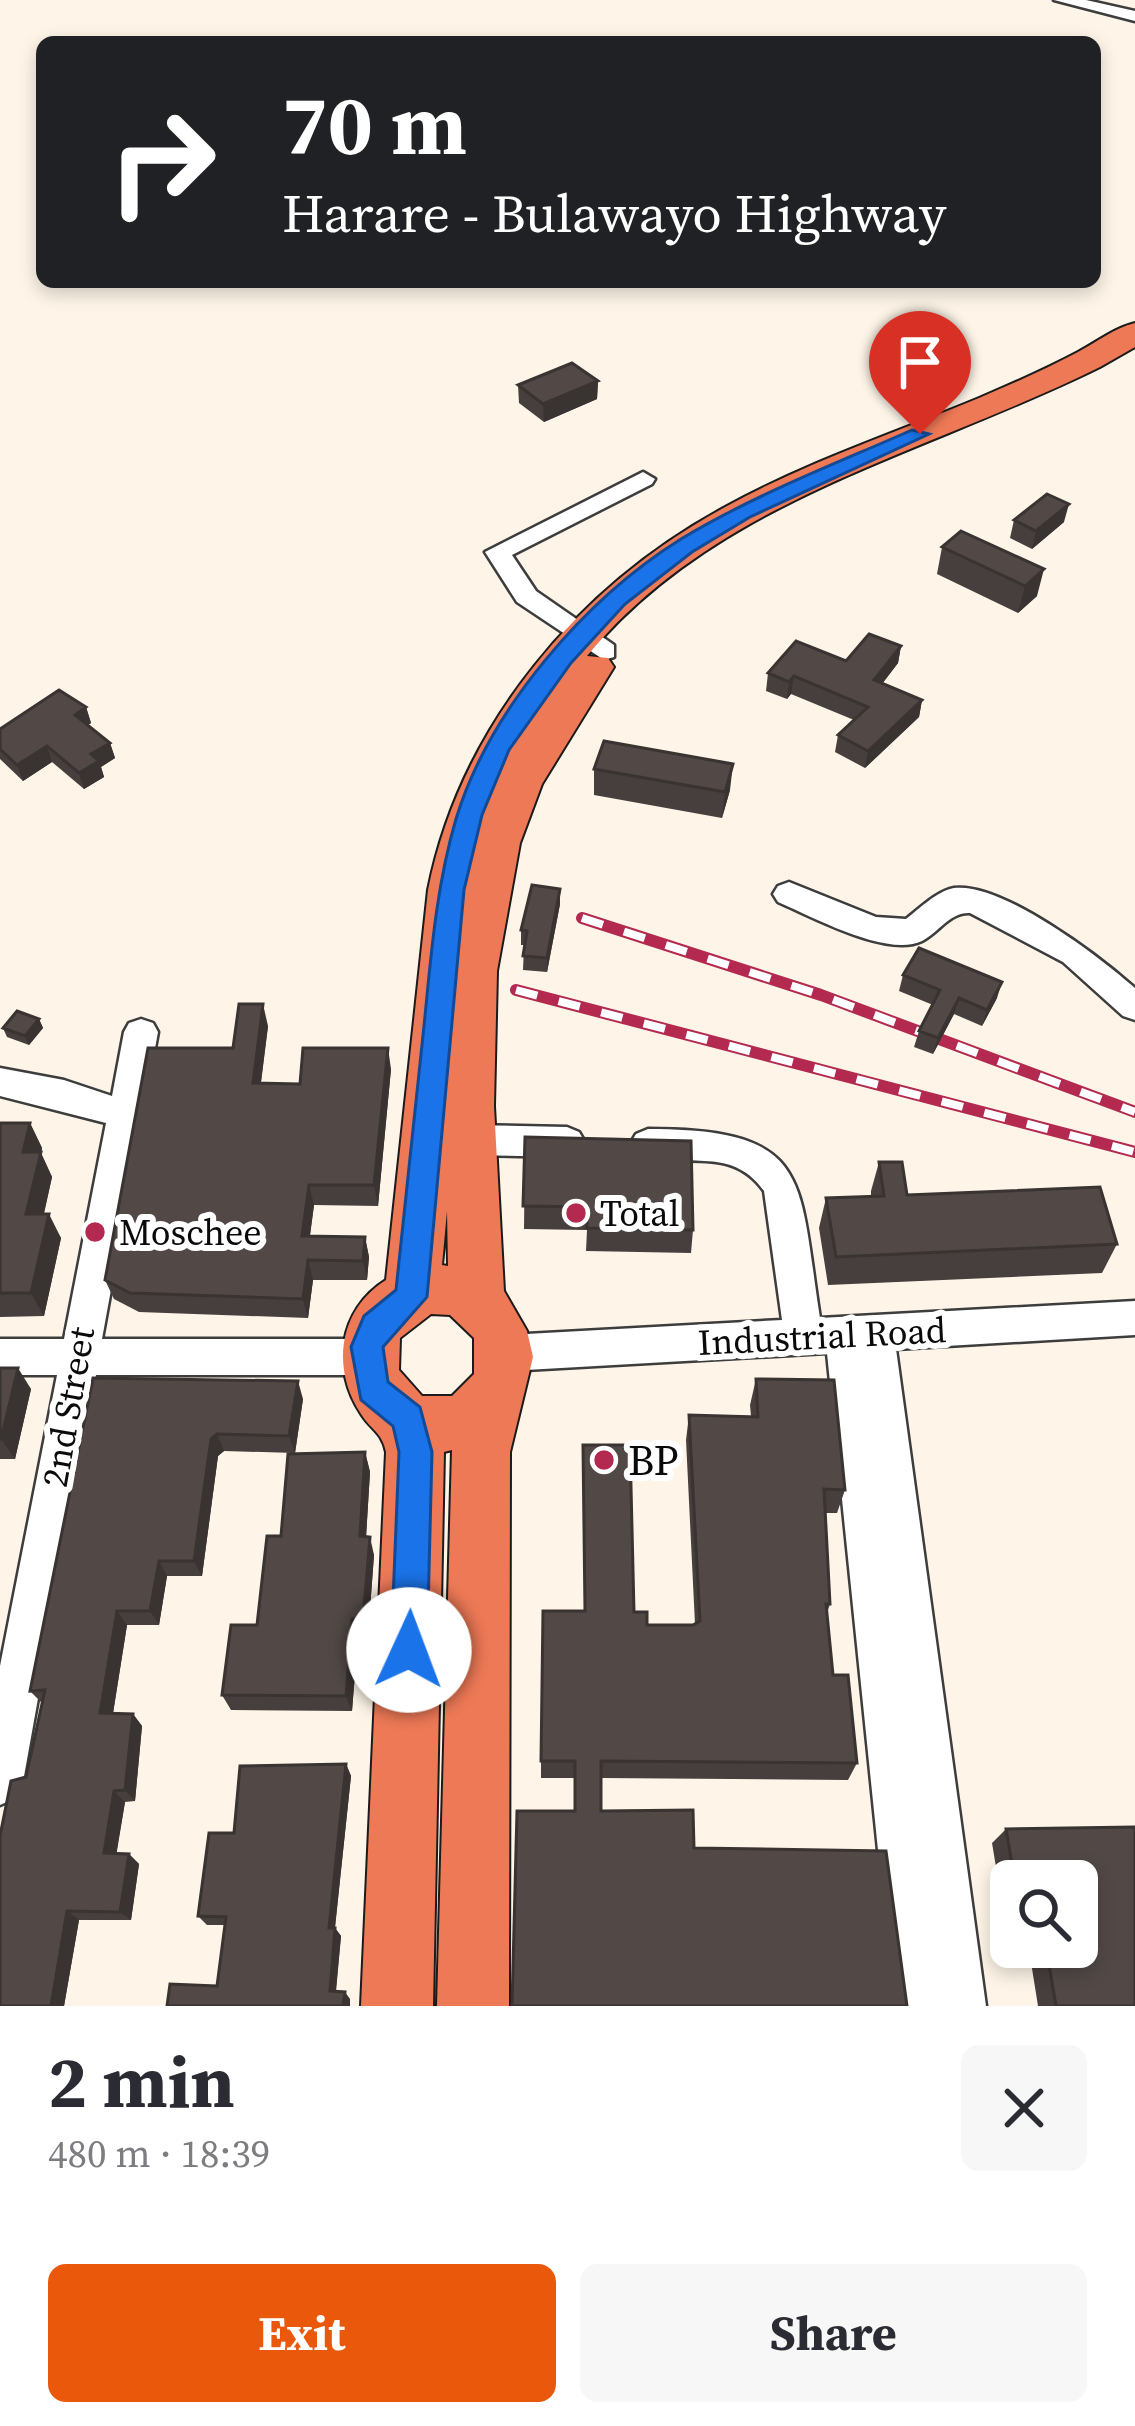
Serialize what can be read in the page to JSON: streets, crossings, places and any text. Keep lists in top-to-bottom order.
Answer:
{
  "streets": {
    "street": ["Industrial Road", "2nd Street"]
  },
  "places": ["Total", "Moschee", "BP"],
  "page": {
    "turn": ["70 m", "Harare - Bulawayo Highway"],
    "heading": ["2 min", "480 m · 18:39"],
    "buttons": ["Exit", "Share"]
  }
}
